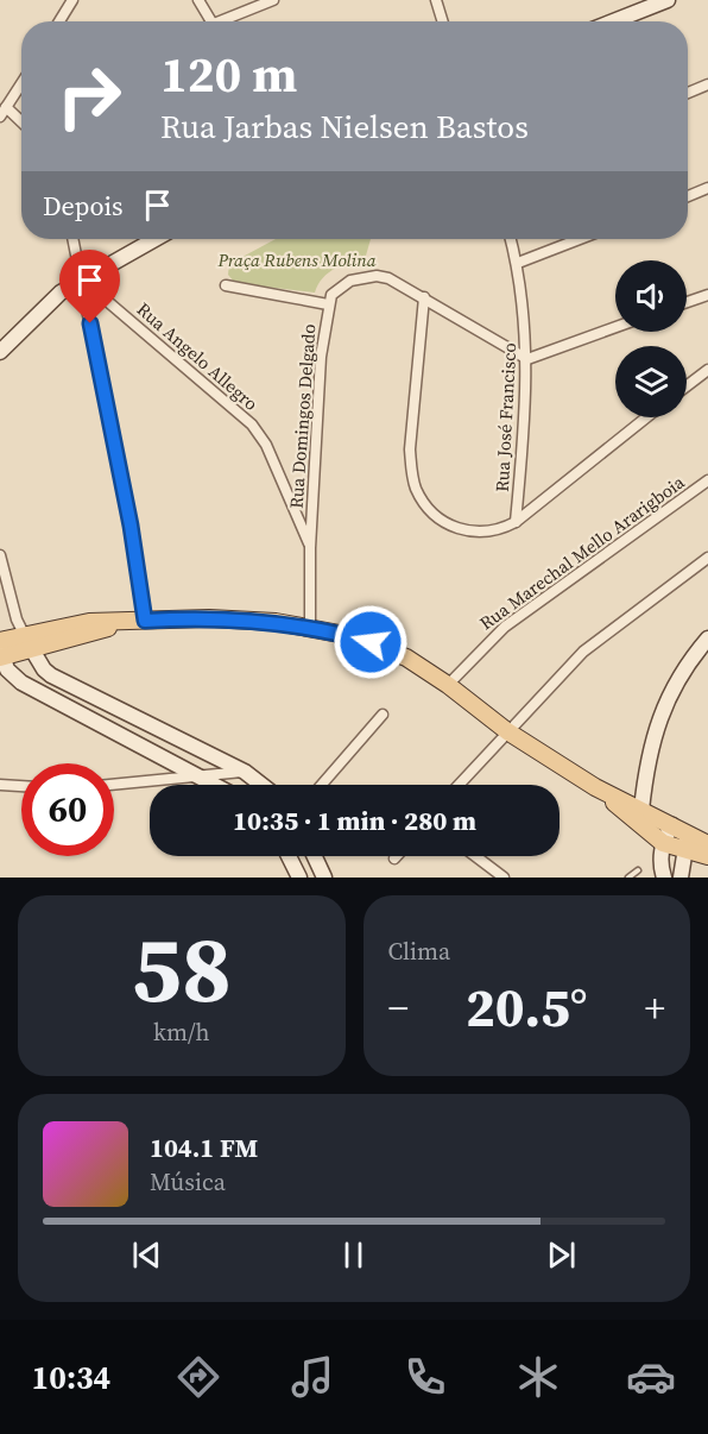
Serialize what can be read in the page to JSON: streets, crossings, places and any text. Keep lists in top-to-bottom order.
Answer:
{
  "streets": {
    "street": [
      "Rua Angelo Allegro",
      "Rua Domingos Delgado",
      "Rua José Francisco",
      "Rua Marechal Mello Ararigboia"
    ]
  },
  "crossings": [
    ["Rua Angelo Allegro", "Rua Domingos Delgado"],
    ["Rua Domingos Delgado", "Rua José Francisco"]
  ],
  "parks": ["Praça Rubens Molina"],
  "page": {
    "turn": ["120 m", "Rua Jarbas Nielsen Bastos"],
    "then": "Depois",
    "limit": "60",
    "trip": "10:35 · 1 min · 280 m",
    "tile": [
      ["58", "km/h"],
      "Clima"
    ],
    "heat": ["−", "20.5°", "+"],
    "song": ["104.1 FM", "Música"],
    "tabs": "10:34"
  }
}
